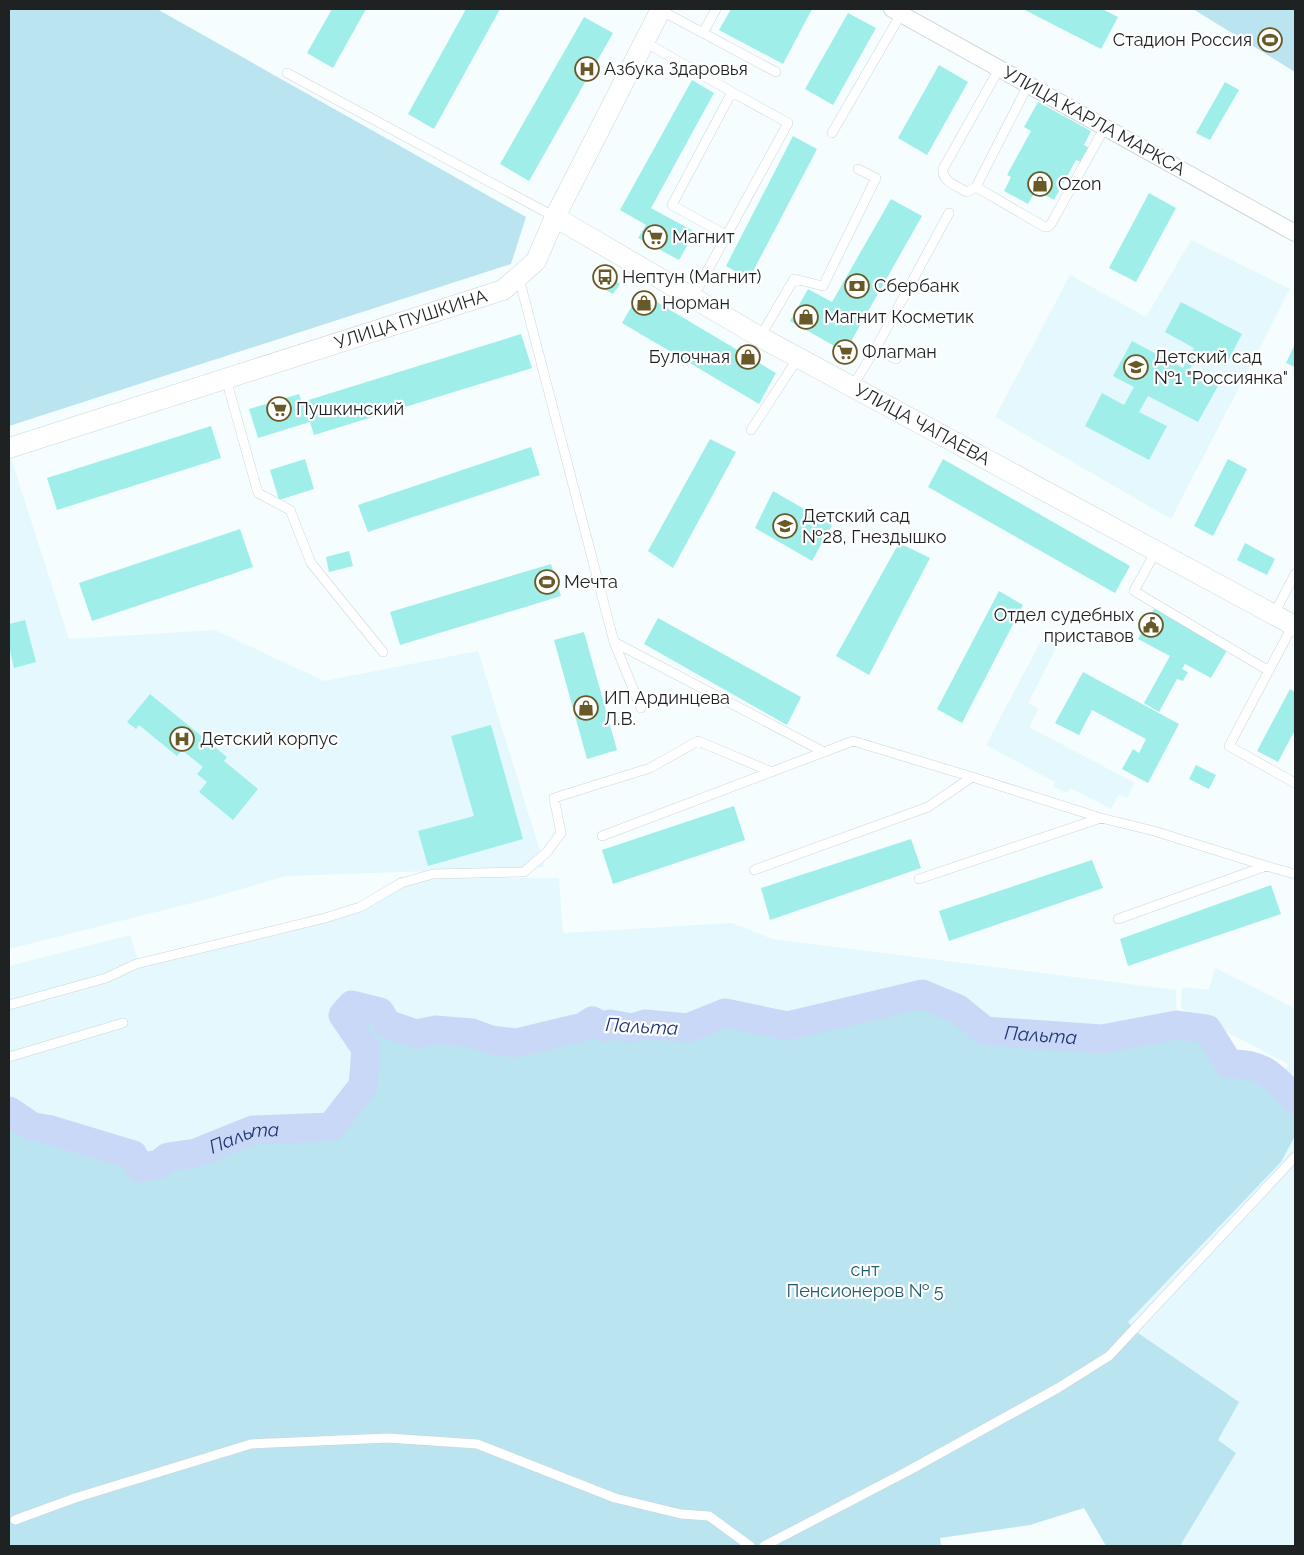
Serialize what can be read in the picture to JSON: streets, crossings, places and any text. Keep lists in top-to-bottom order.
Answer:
{
  "streets": {
    "street": ["УЛИЦА КАРЛА МАРКСА", "УЛИЦА ПУШКИНА", "УЛИЦА ЧАПАЕВА"]
  },
  "crossings": [
    ["УЛИЦА ПУШКИНА", "УЛИЦА ЧАПАЕВА"]
  ],
  "water": ["Пальта"],
  "parks": ["снт Пенсионеров № 5"],
  "places": {
    "sports": ["Стадион Россия", "Мечта"],
    "hospital": ["Азбука Здаровья", "Детский корпус"],
    "shop": [
      "Ozon",
      "Норман",
      "Магнит Косметик",
      "Булочная",
      "ИП Ардинцева Л.В."
    ],
    "supermarket": ["Магнит", "Флагман", "Пушкинский"],
    "bus stop": ["Нептун (Магнит)"],
    "bank": ["Сбербанк"],
    "school or university": ["Детский сад №1 \"Россиянка\"", "Детский сад №28, Гнездышко"],
    "public building": ["Отдел судебных приставов"]
  }
}
